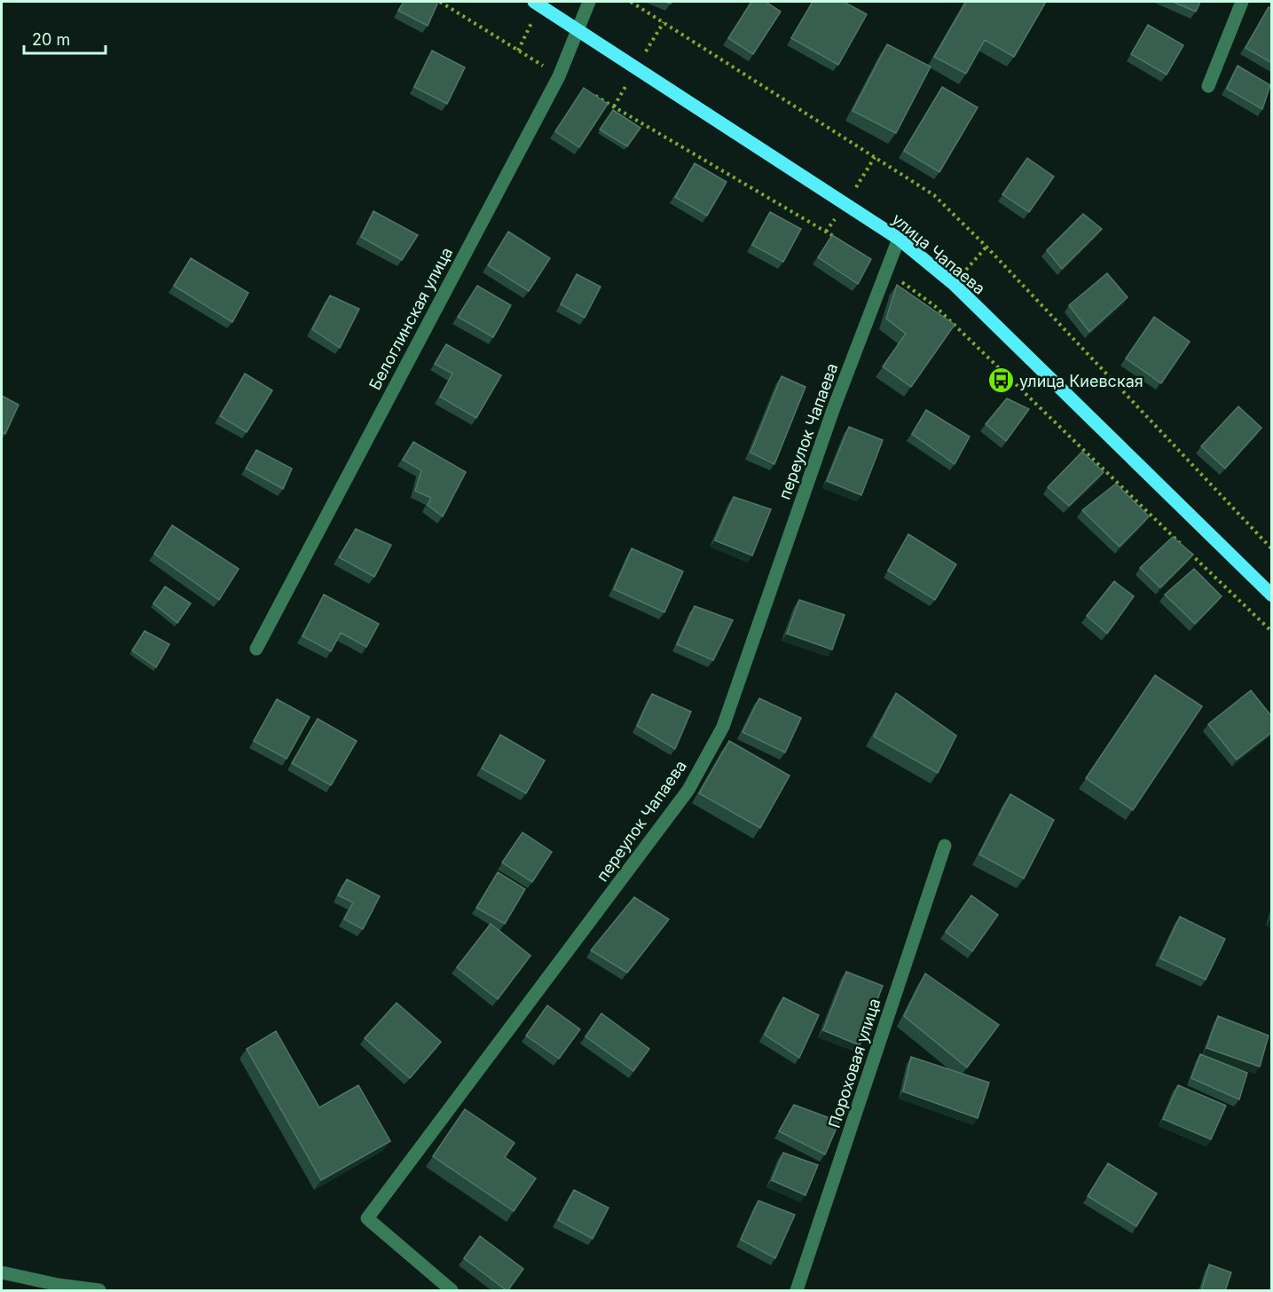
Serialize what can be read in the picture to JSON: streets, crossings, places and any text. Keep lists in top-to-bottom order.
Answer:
{
  "streets": {
    "main road": ["улица Чапаева"],
    "street": ["Белоглинская улица", "переулок Чапаева", "Пороховая улица"]
  },
  "crossings": [
    ["улица Чапаева", "Белоглинская улица"],
    ["улица Чапаева", "переулок Чапаева"]
  ],
  "places": {
    "bus stop": ["улица Киевская"]
  },
  "scale_bar": "20 m"
}
